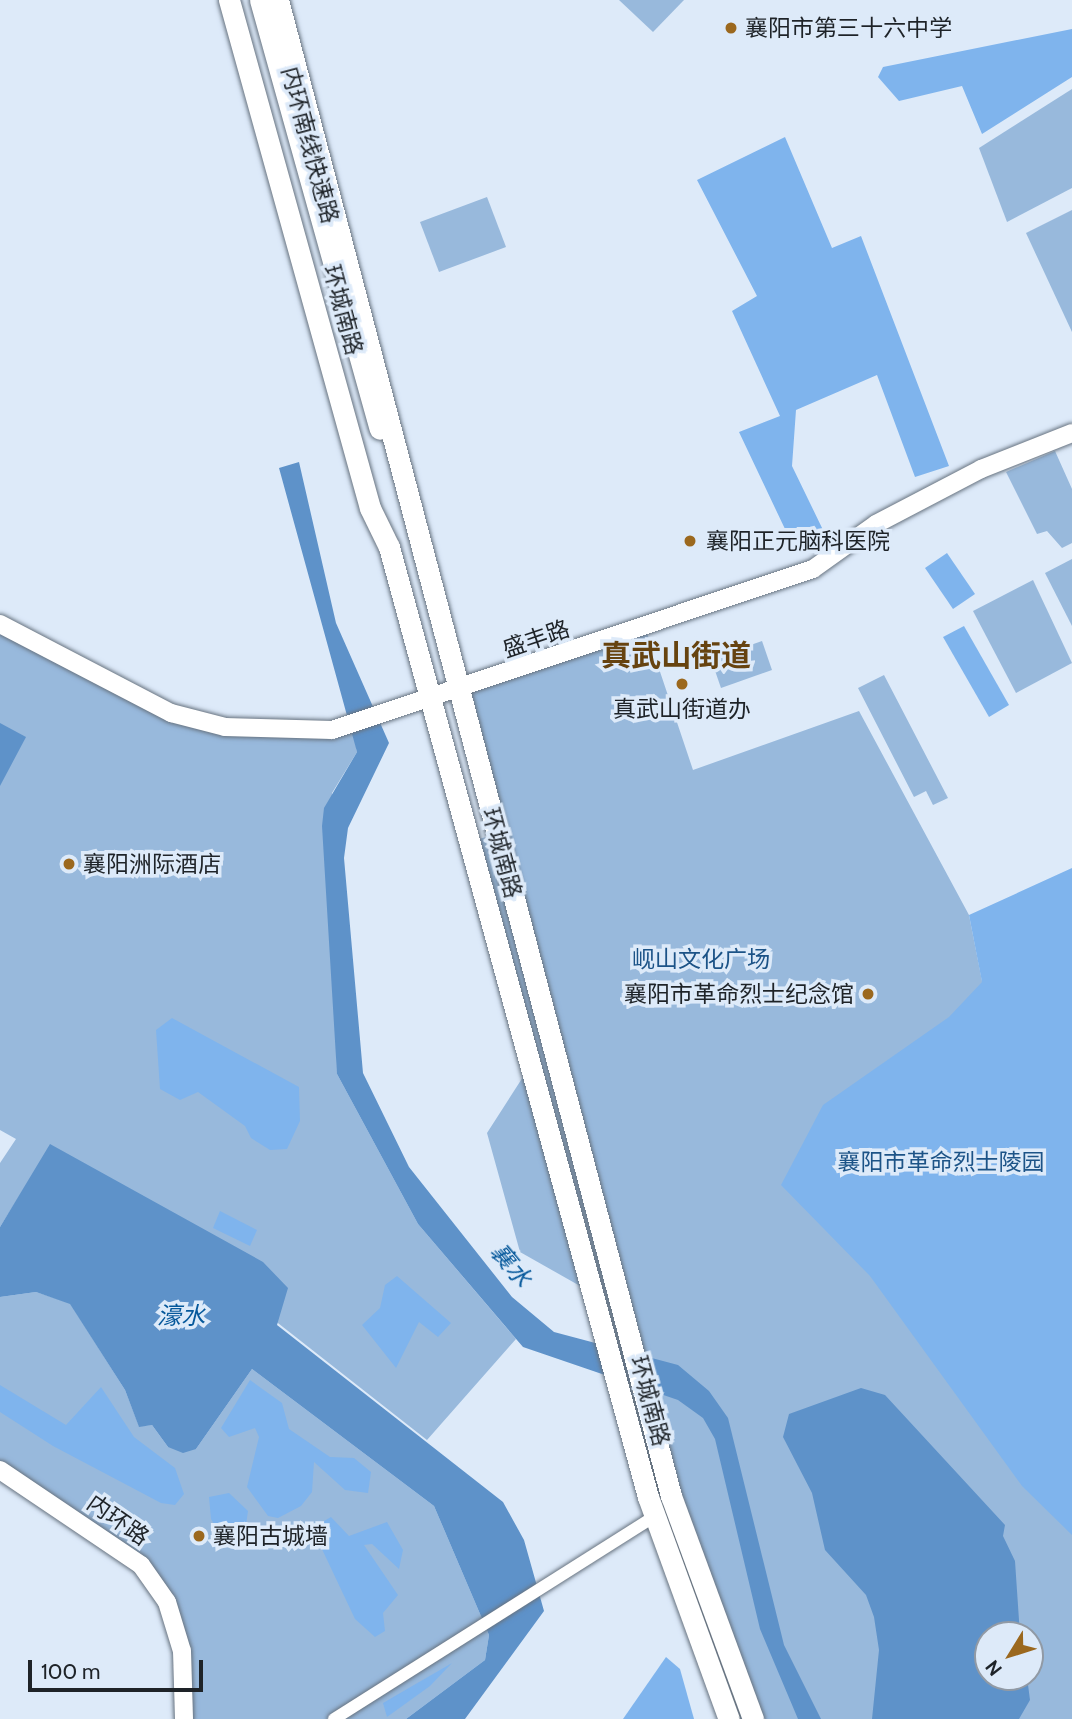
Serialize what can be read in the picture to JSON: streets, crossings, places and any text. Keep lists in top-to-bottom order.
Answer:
{
  "streets": {
    "highway": ["内环南线快速路", "环城南路"],
    "street": ["盛丰路", "内环路"]
  },
  "crossings": [
    ["内环南线快速路", "环城南路"],
    ["环城南路", "盛丰路"]
  ],
  "districts": ["真武山街道"],
  "water": ["襄水", "濠水"],
  "parks": ["岘山文化广场", "襄阳市革命烈士陵园"],
  "places": [
    "襄阳市第三十六中学",
    "襄阳正元脑科医院",
    "真武山街道办",
    "襄阳洲际酒店",
    "襄阳市革命烈士纪念馆",
    "襄阳古城墙"
  ],
  "scale_bar": "100 m",
  "north": "bottom left"
}
